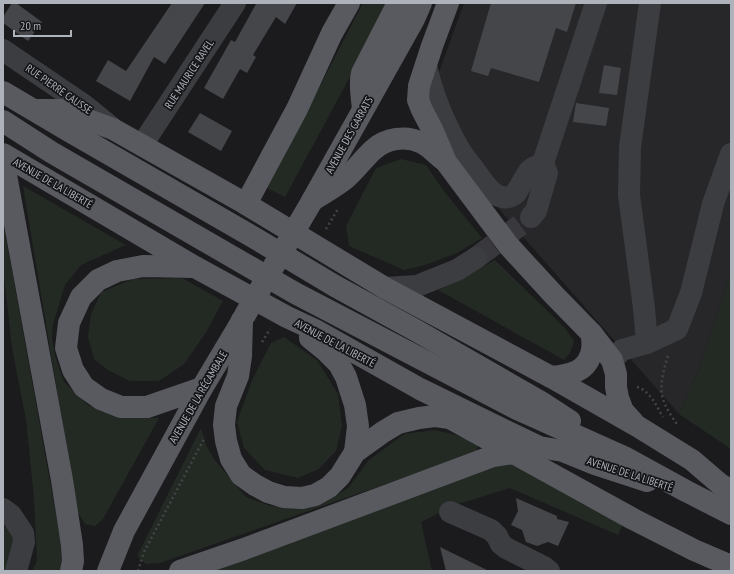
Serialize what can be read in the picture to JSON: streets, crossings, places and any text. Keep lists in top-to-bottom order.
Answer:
{
  "streets": {
    "main road": ["AVENUE DES GARRATS", "AVENUE DE LA LIBERTÉ", "AVENUE DE LA RÉCAMBALE"],
    "street": ["RUE MAURICE RAVEL", "RUE PIERRE CAUSSE"]
  },
  "crossings": [
    ["AVENUE DES GARRATS", "AVENUE DE LA RÉCAMBALE"]
  ],
  "scale_bar": "20 m"
}
